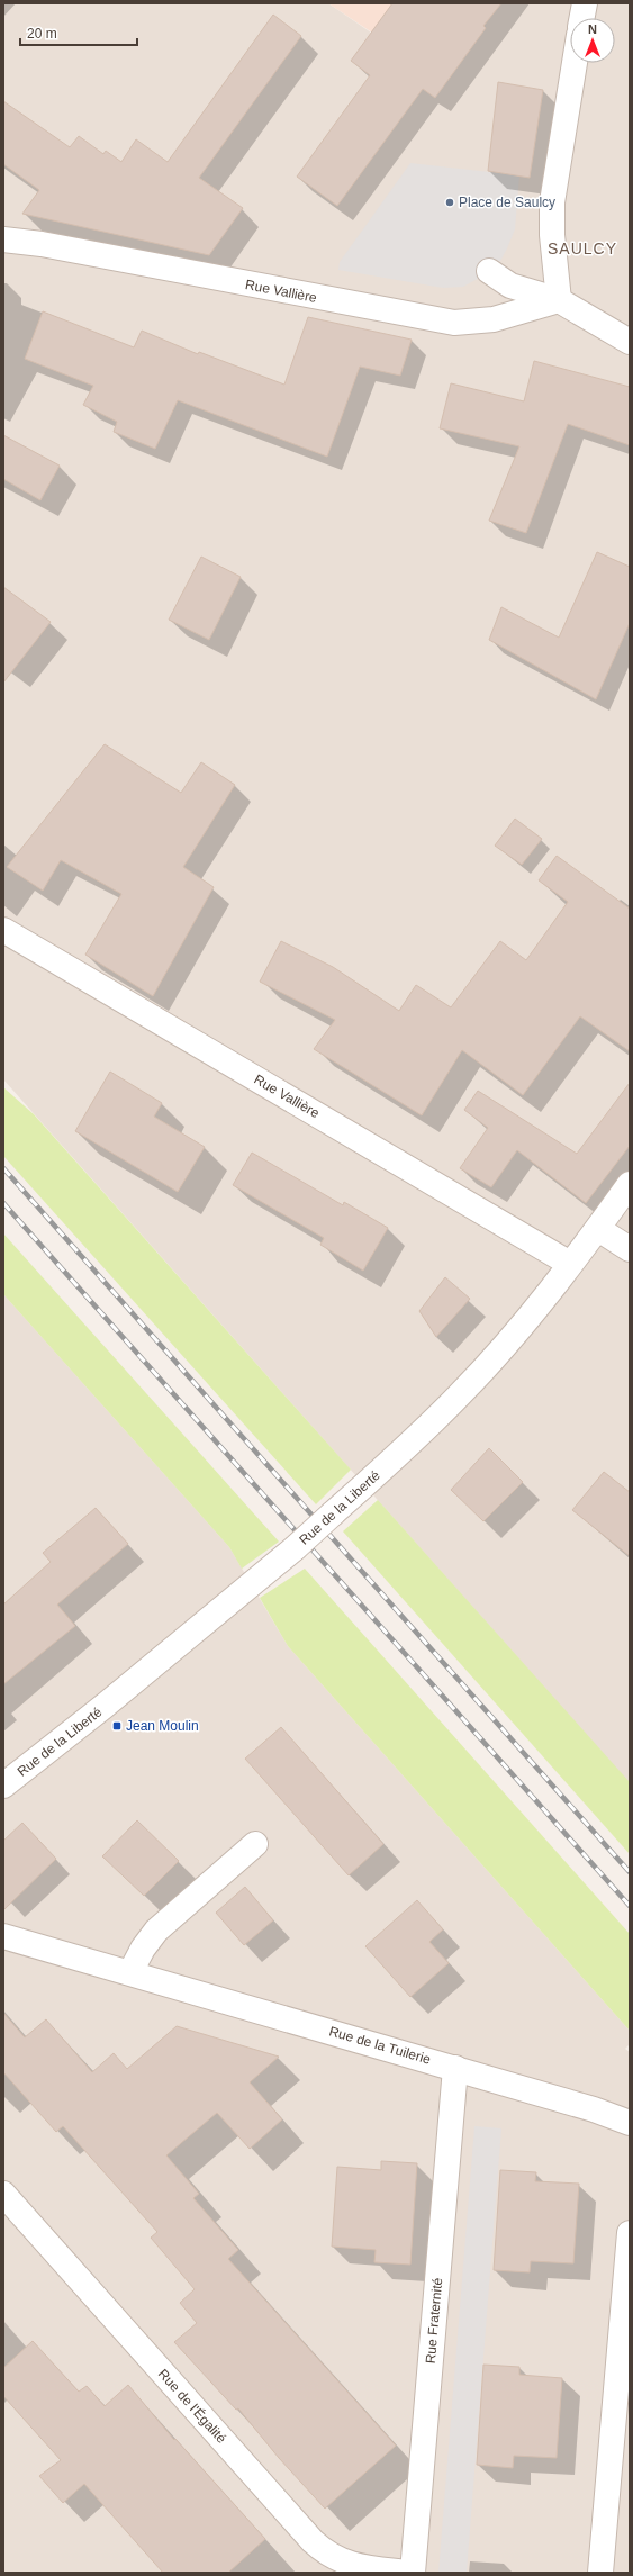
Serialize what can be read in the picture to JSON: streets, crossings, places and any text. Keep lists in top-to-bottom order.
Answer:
{
  "streets": {
    "street": [
      "Rue Vallière",
      "Rue de la Liberté",
      "Rue de la Tuilerie",
      "Rue Fraternité",
      "Rue de l'Égalité"
    ]
  },
  "crossings": [
    ["Rue Vallière", "Rue de la Liberté"],
    ["Rue de la Tuilerie", "Rue Fraternité"]
  ],
  "districts": ["SAULCY"],
  "places": {
    "other": ["Place de Saulcy"],
    "transit": ["Jean Moulin"]
  },
  "scale_bar": "20 m",
  "north": "top"
}
